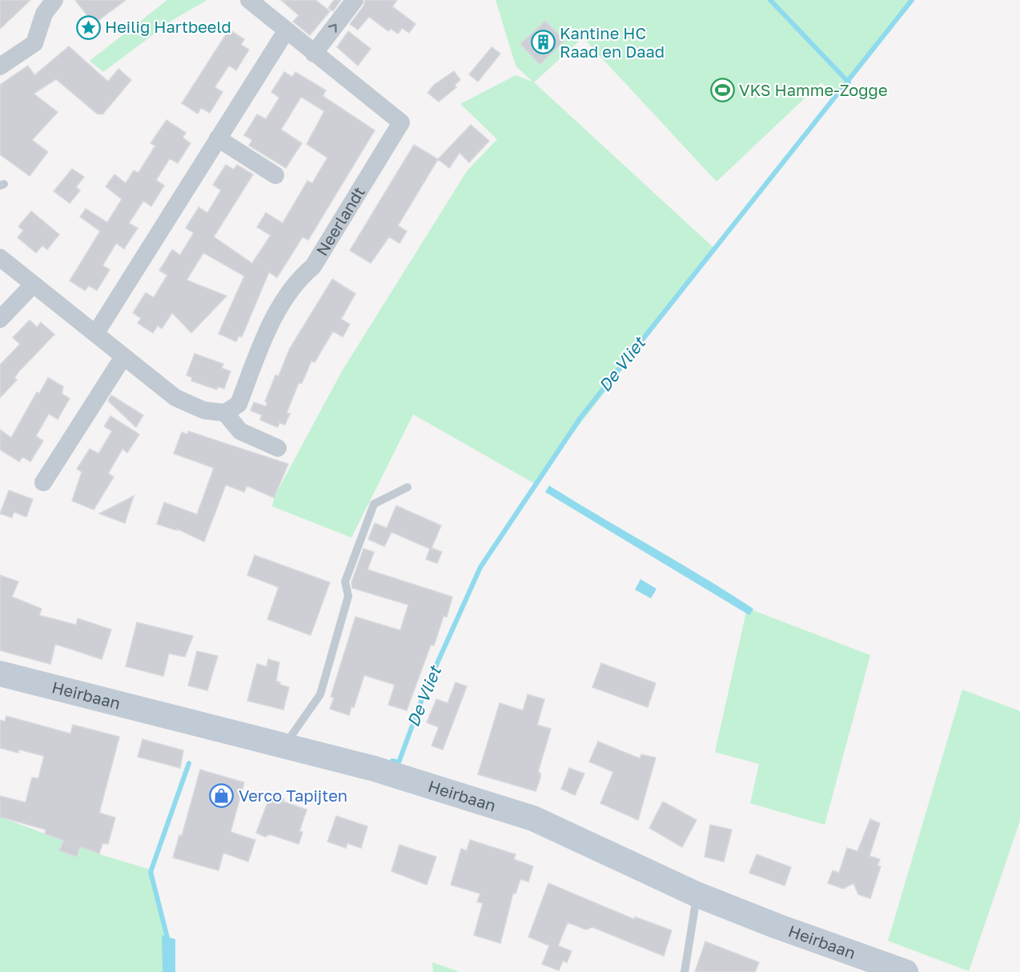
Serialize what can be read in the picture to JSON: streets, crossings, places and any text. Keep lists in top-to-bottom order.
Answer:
{
  "streets": {
    "main road": ["Heirbaan"],
    "street": ["Neerlandt"]
  },
  "water": ["De Vliet"],
  "places": {
    "place": ["Heilig Hartbeeld"],
    "building": ["Kantine HC Raad en Daad"],
    "sports": ["VKS Hamme-Zogge"],
    "shop": ["Verco Tapijten"]
  }
}
